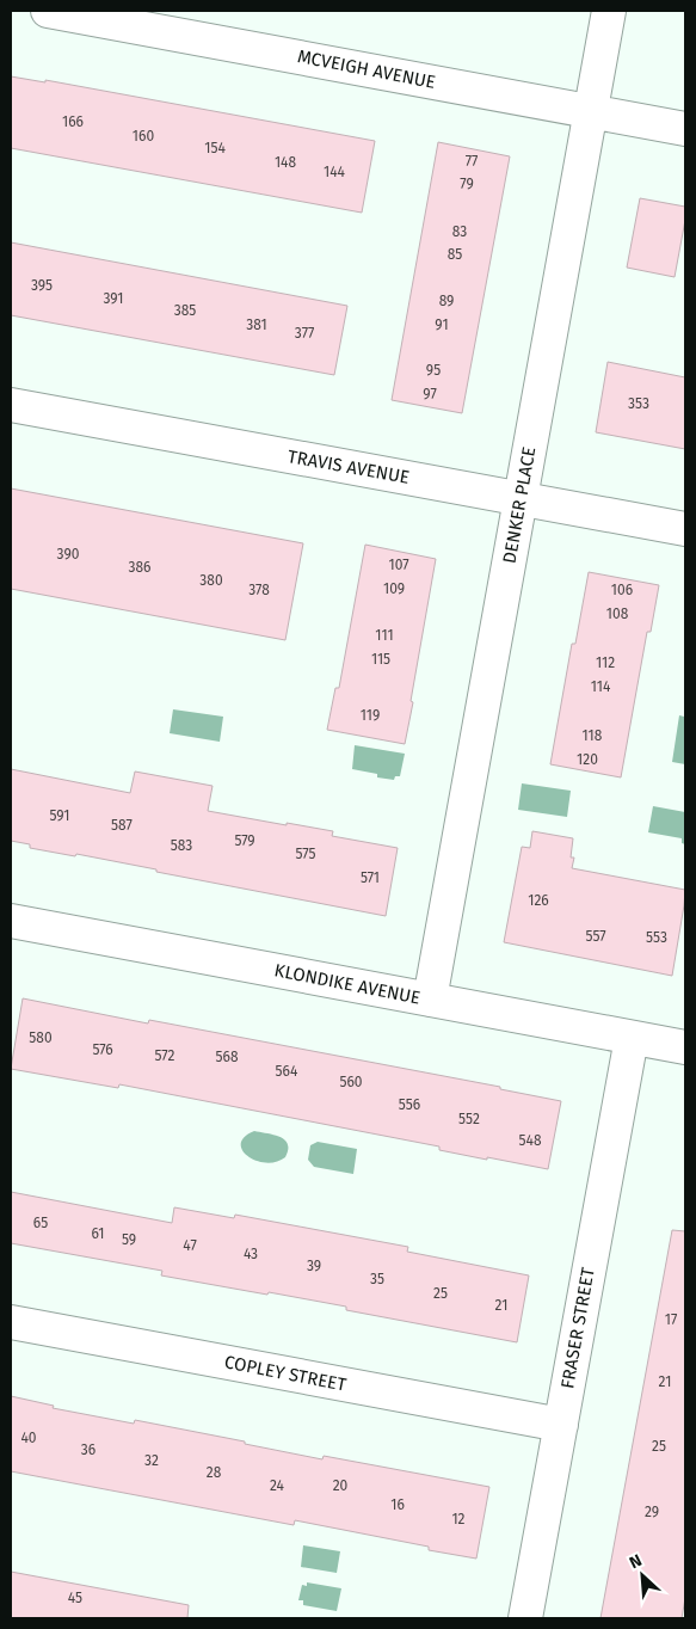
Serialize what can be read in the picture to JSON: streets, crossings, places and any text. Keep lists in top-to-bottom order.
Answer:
{
  "streets": {
    "street": [
      "MCVEIGH AVENUE",
      "TRAVIS AVENUE",
      "DENKER PLACE",
      "KLONDIKE AVENUE",
      "FRASER STREET",
      "COPLEY STREET"
    ]
  },
  "crossings": [
    ["MCVEIGH AVENUE", "DENKER PLACE"],
    ["TRAVIS AVENUE", "DENKER PLACE"],
    ["DENKER PLACE", "KLONDIKE AVENUE"],
    ["KLONDIKE AVENUE", "FRASER STREET"],
    ["FRASER STREET", "COPLEY STREET"]
  ],
  "house_numbers": [
    "166",
    "160",
    "154",
    "77",
    "148",
    "144",
    "79",
    "83",
    "85",
    "395",
    "391",
    "89",
    "385",
    "381",
    "91",
    "377",
    "95",
    "97",
    "353",
    "390",
    "107",
    "386",
    "380",
    "109",
    "378",
    "106",
    "108",
    "111",
    "115",
    "112",
    "114",
    "119",
    "118",
    "120",
    "591",
    "587",
    "579",
    "583",
    "575",
    "571",
    "126",
    "557",
    "553",
    "580",
    "576",
    "572",
    "568",
    "564",
    "560",
    "556",
    "552",
    "548",
    "65",
    "61",
    "59",
    "47",
    "43",
    "39",
    "35",
    "25",
    "21",
    "17",
    "21",
    "40",
    "25",
    "36",
    "32",
    "28",
    "24",
    "20",
    "16",
    "29",
    "12",
    "45"
  ],
  "north": "top left"
}
